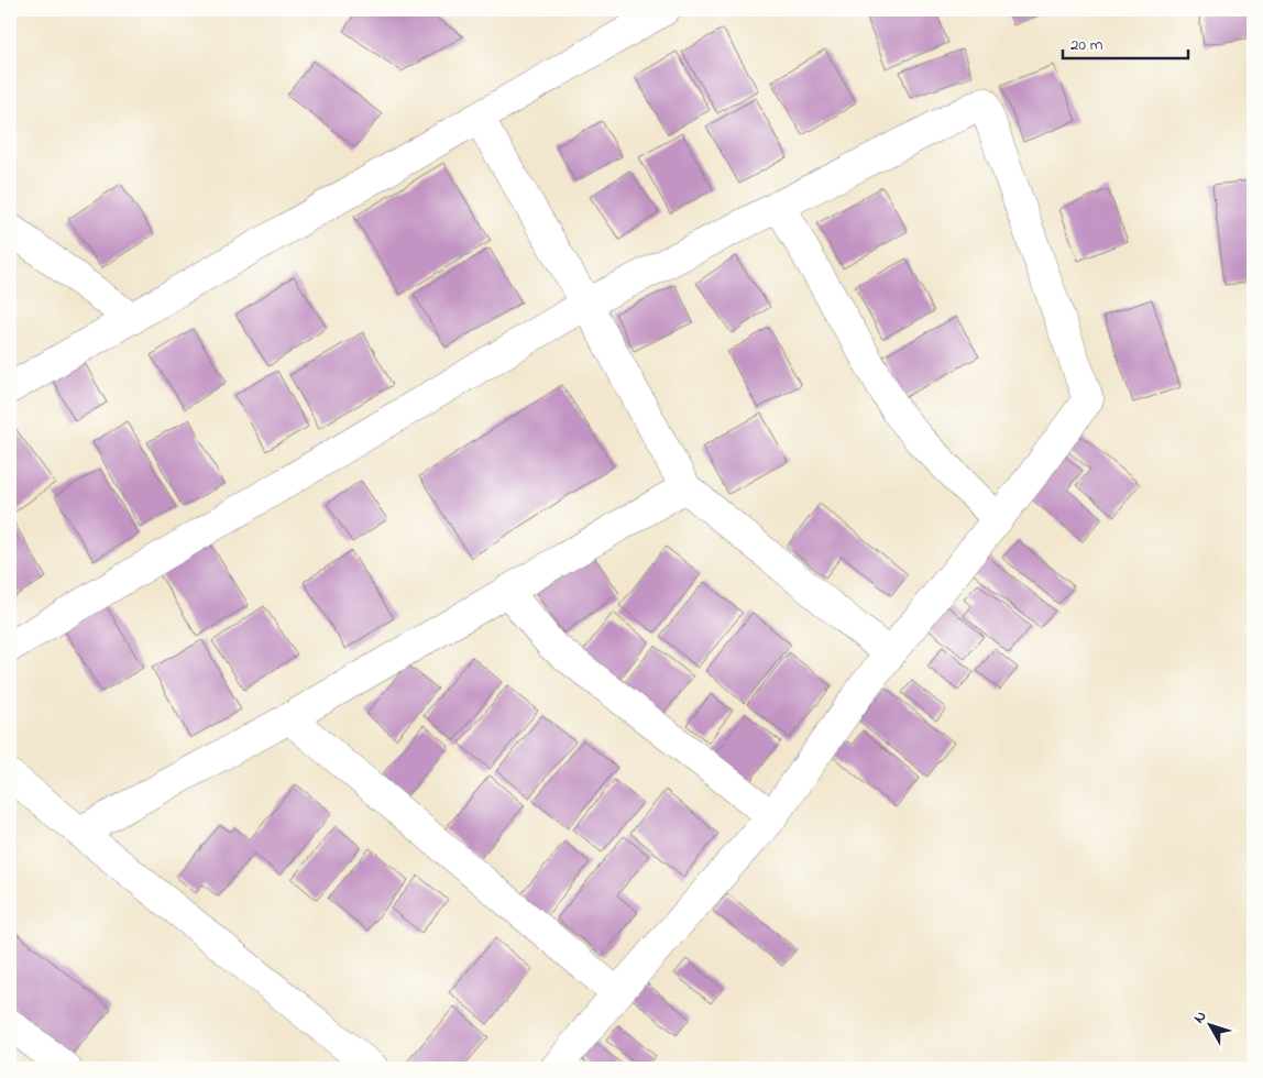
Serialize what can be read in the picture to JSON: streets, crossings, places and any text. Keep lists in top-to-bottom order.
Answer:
{
  "scale_bar": "20 m",
  "north": "top left"
}
